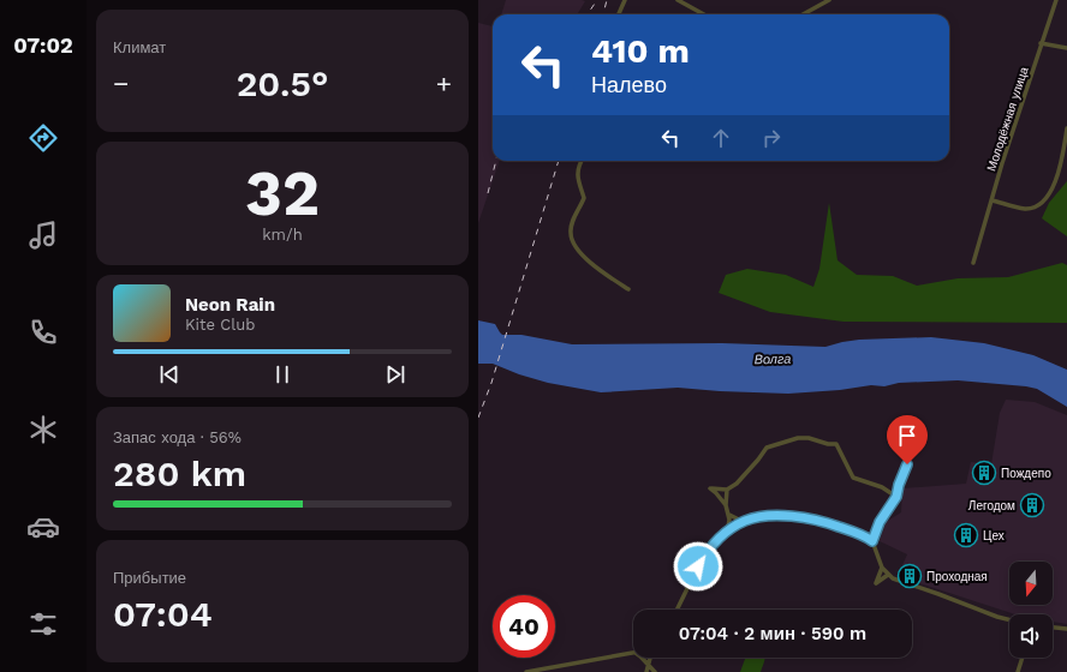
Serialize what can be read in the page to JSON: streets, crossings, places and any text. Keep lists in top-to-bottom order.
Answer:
{
  "streets": {
    "street": ["Молодёжная улица"]
  },
  "water": ["Волга"],
  "places": {
    "building": [
      "Пождепо",
      "Легодом",
      "Цех",
      "Проходная"
    ]
  },
  "north": "bottom",
  "page": {
    "tabs": "07:02",
    "tile": [
      "Климат",
      ["32", "km/h"],
      ["Запас хода · 56%", "280 km"],
      ["Прибытие", "07:04"]
    ],
    "turn": ["410 m", "Налево"],
    "heat": ["−", "20.5°", "+"],
    "song": ["Neon Rain", "Kite Club"],
    "limit": "40",
    "trip": "07:04 · 2 мин · 590 m"
  }
}
